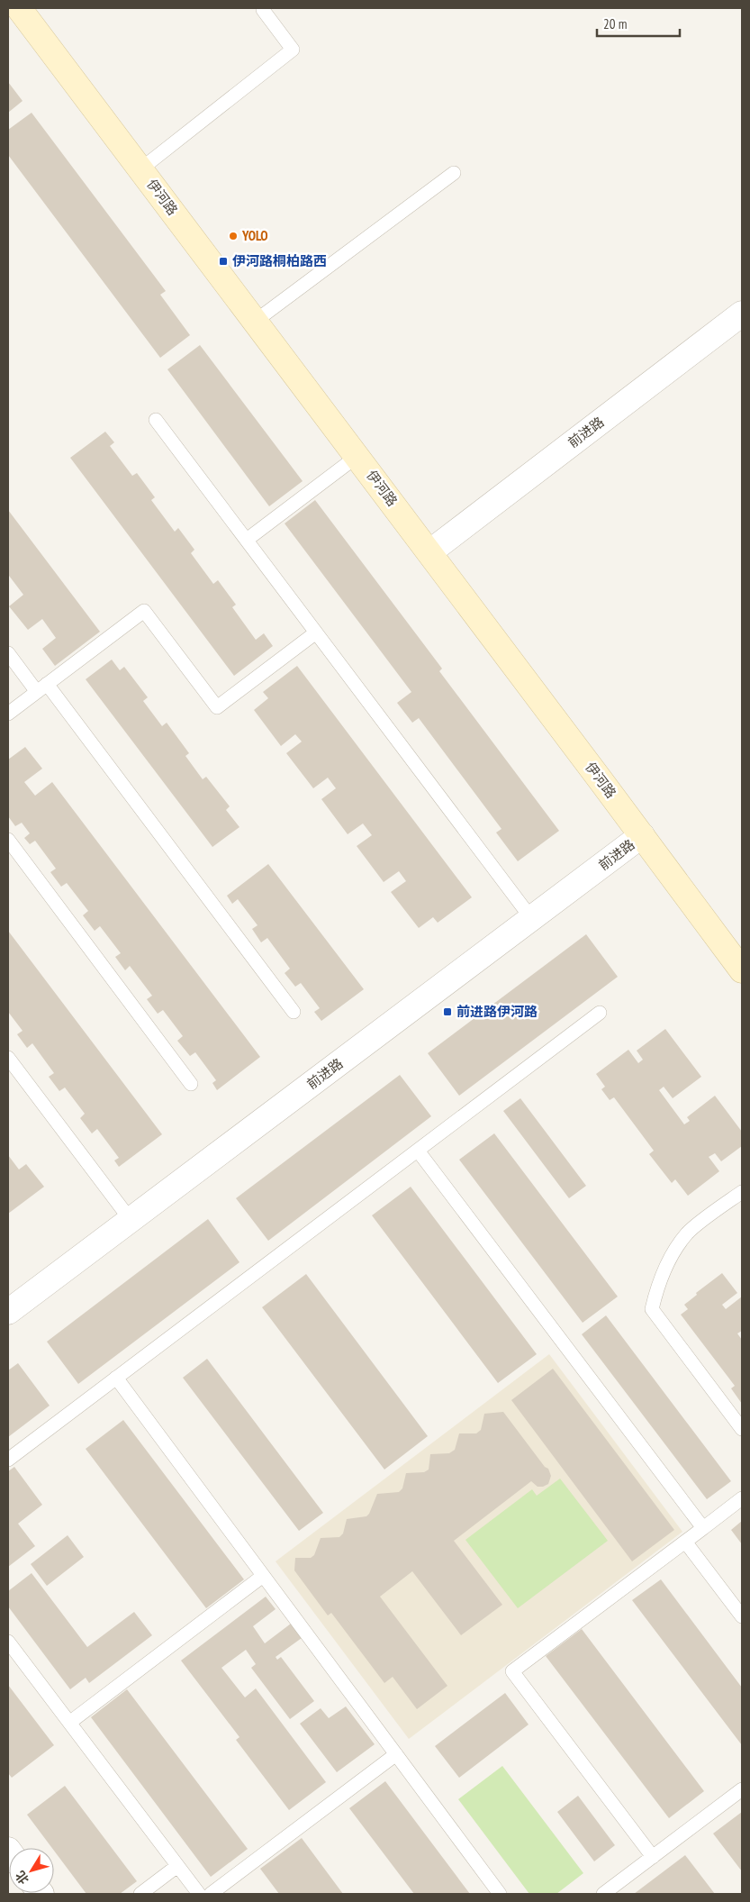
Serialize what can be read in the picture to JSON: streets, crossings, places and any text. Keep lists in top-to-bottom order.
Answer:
{
  "streets": {
    "street": ["伊河路", "前进路"]
  },
  "crossings": [
    ["伊河路", "前进路"]
  ],
  "places": {
    "other": ["YOLO"],
    "transit": ["伊河路桐柏路西", "前进路伊河路"]
  },
  "scale_bar": "20 m",
  "north": "bottom left"
}
